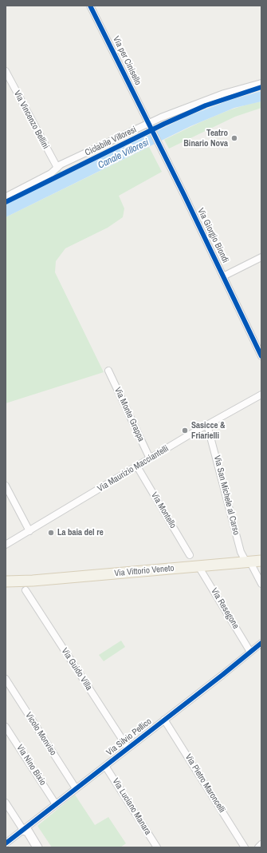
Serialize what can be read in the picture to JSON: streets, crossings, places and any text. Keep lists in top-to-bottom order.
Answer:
{
  "streets": {
    "main road": ["Via Vittorio Veneto"],
    "street": [
      "Via per Cinisello",
      "Via Vincenzo Bellini",
      "Via Giorgio Biondi",
      "Via Monte Grappa",
      "Via Maurizio Macciantelli",
      "Via San Michele al Carso",
      "Via Montello",
      "Via Resegone",
      "Via Guido Villa",
      "Vicolo Monviso",
      "Via Silvio Pellico",
      "Via Nino Bixio",
      "Via Pietro Maroncelli",
      "Via Luciano Manara"
    ],
    "cycle path": ["Ciclabile Villoresi"]
  },
  "crossings": [
    ["Via per Cinisello", "Via Giorgio Biondi"],
    ["Via Monte Grappa", "Via Maurizio Macciantelli"],
    ["Via Maurizio Macciantelli", "Via San Michele al Carso"],
    ["Via Maurizio Macciantelli", "Via Montello"],
    ["Via San Michele al Carso", "Via Vittorio Veneto"],
    ["Via Vittorio Veneto", "Via Resegone"],
    ["Via Vittorio Veneto", "Via Guido Villa"],
    ["Via Resegone", "Via Silvio Pellico"],
    ["Via Guido Villa", "Via Silvio Pellico"],
    ["Vicolo Monviso", "Via Silvio Pellico"],
    ["Via Silvio Pellico", "Via Nino Bixio"],
    ["Via Silvio Pellico", "Via Pietro Maroncelli"],
    ["Via Silvio Pellico", "Via Luciano Manara"]
  ],
  "water": ["Canale Villoresi"],
  "places": ["Teatro Binario Nova", "Sasicce & Friarielli", "La baia del re"]
}
